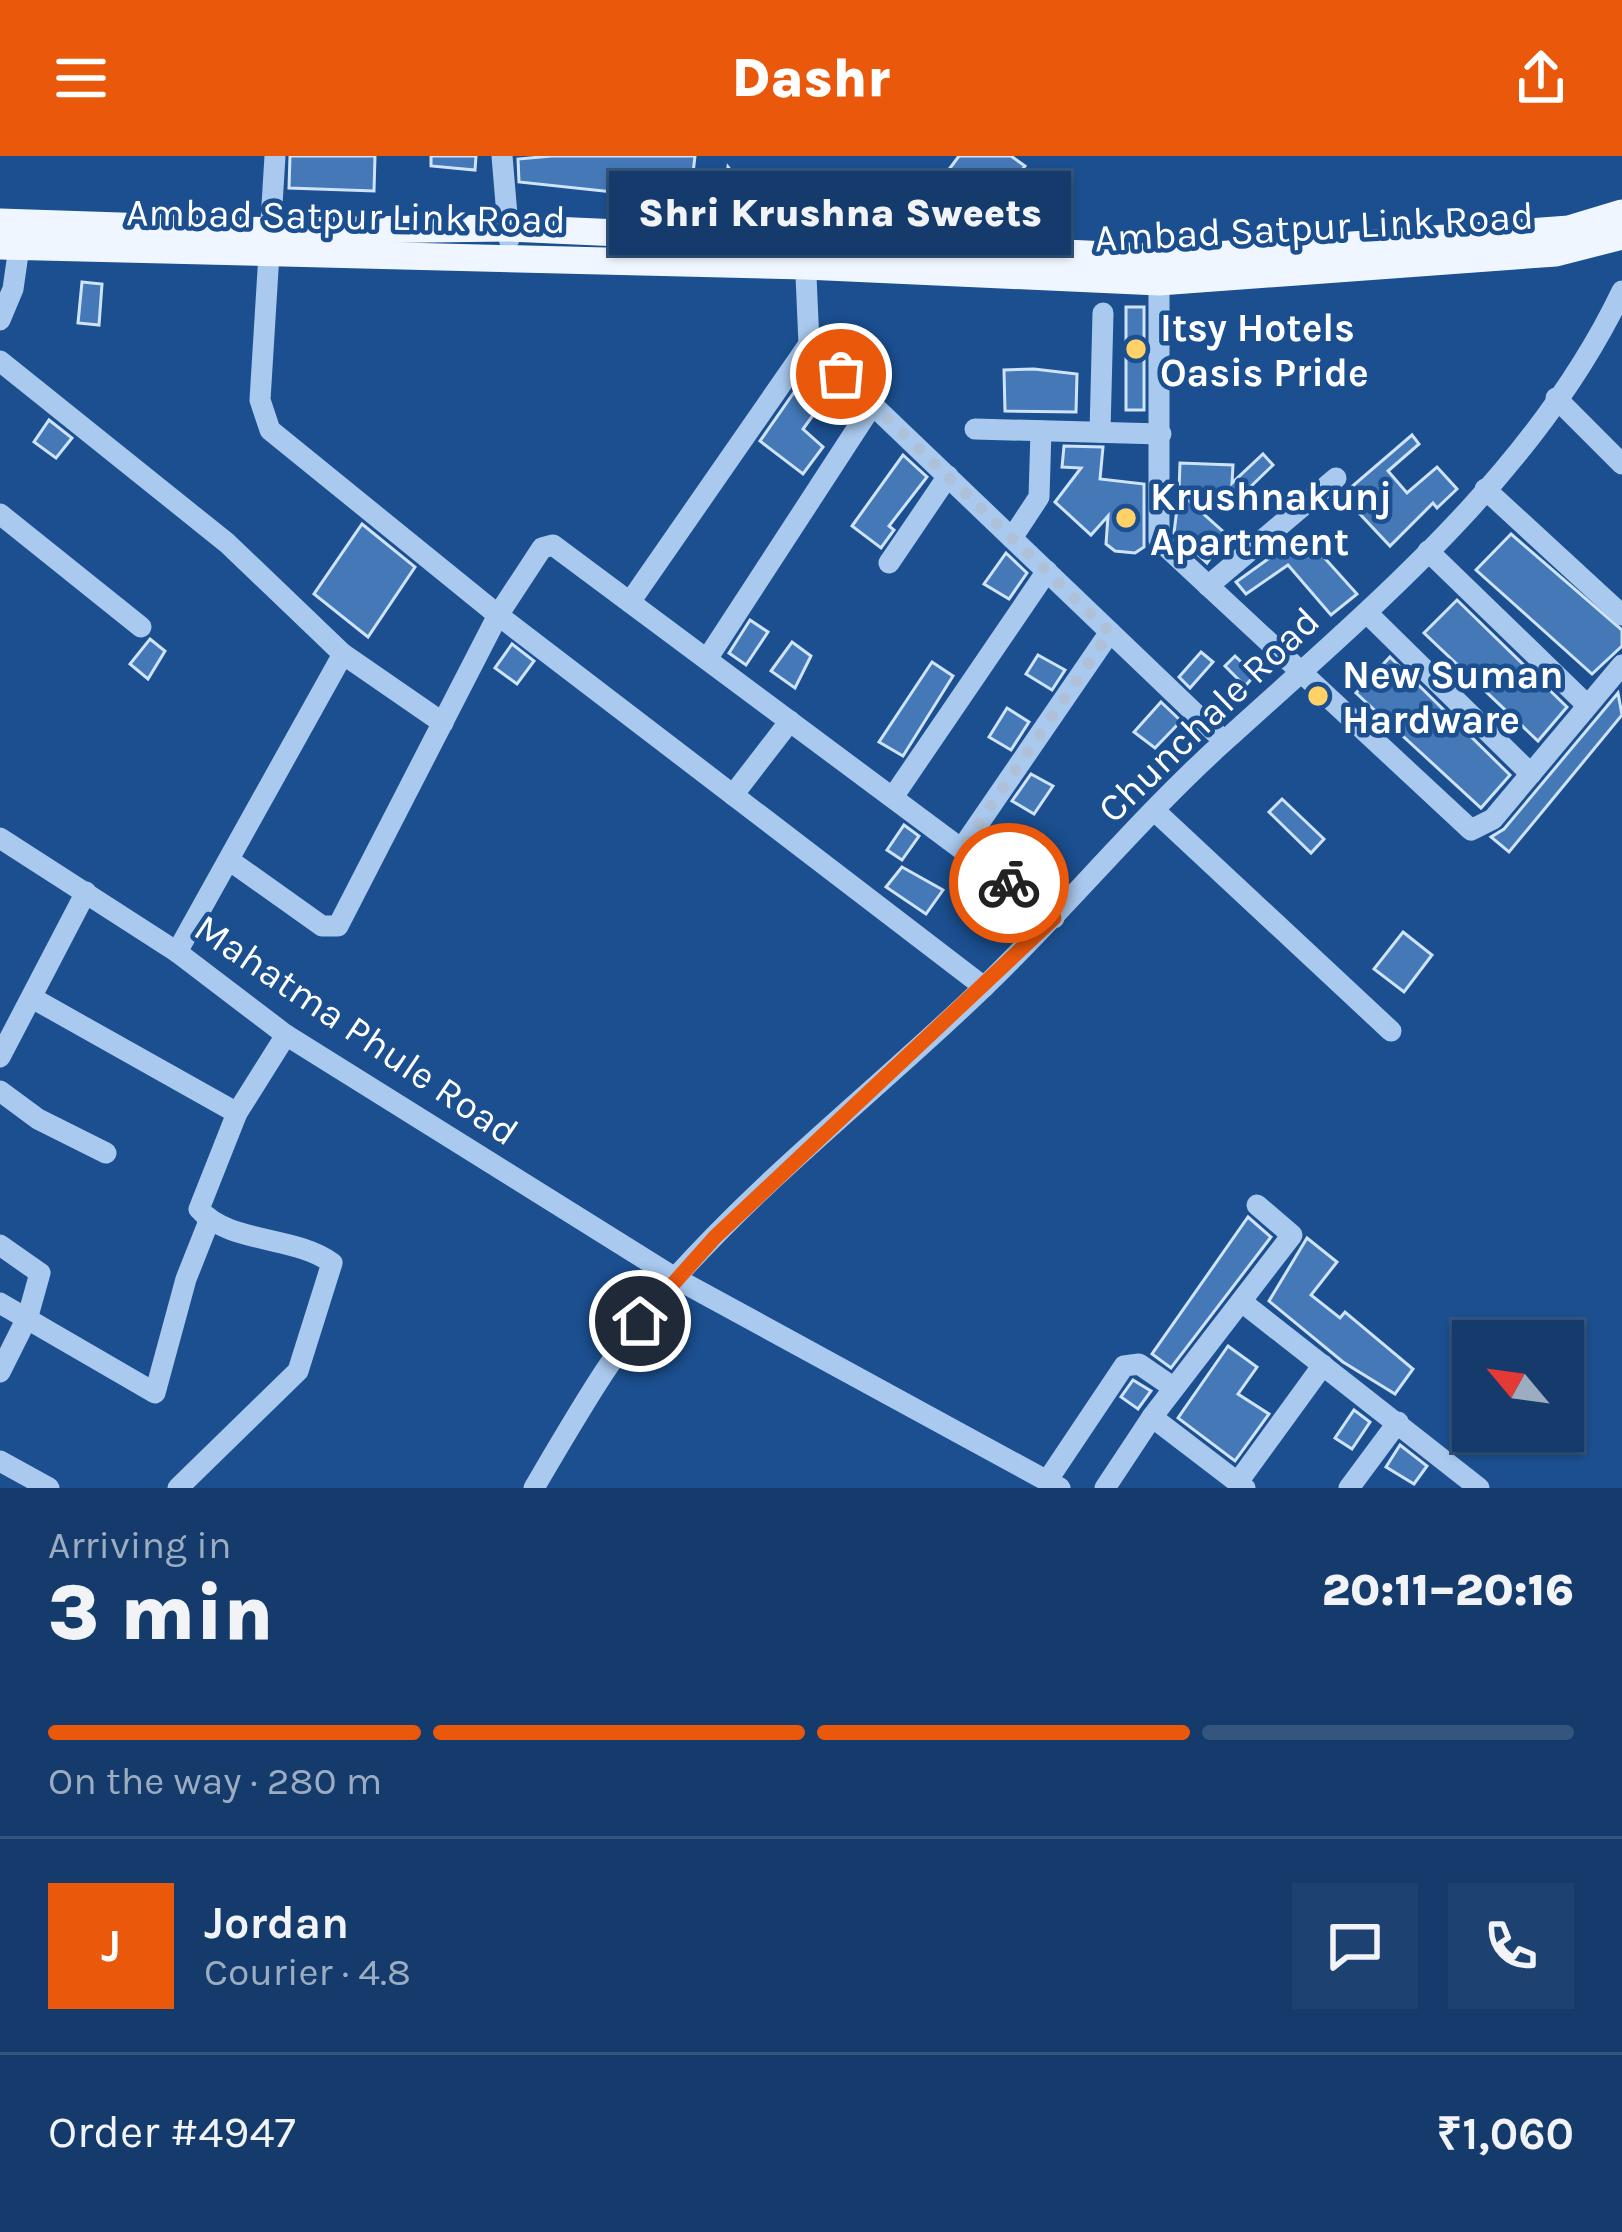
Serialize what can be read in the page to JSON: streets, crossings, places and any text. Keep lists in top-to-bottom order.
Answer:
{
  "streets": {
    "main road": ["Ambad Satpur Link Road"],
    "street": ["Chunchale Road", "Mahatma Phule Road"]
  },
  "crossings": [
    ["Chunchale Road", "Mahatma Phule Road"]
  ],
  "places": [
    "Itsy Hotels Oasis Pride",
    "Shri Krushna Sweets",
    "Krushnakunj Apartment",
    "New Suman Hardware"
  ],
  "north": "top left",
  "page": {
    "header": "Dashr",
    "bubble": "Shri Krushna Sweets",
    "heading": ["3 min", "Arriving in", "20:11–20:16"],
    "panel": [
      "Jordan",
      "Courier · 4.8",
      "Order #4947",
      "₹1,060"
    ],
    "bar": "On the way · 280 m",
    "round": "J"
  }
}
